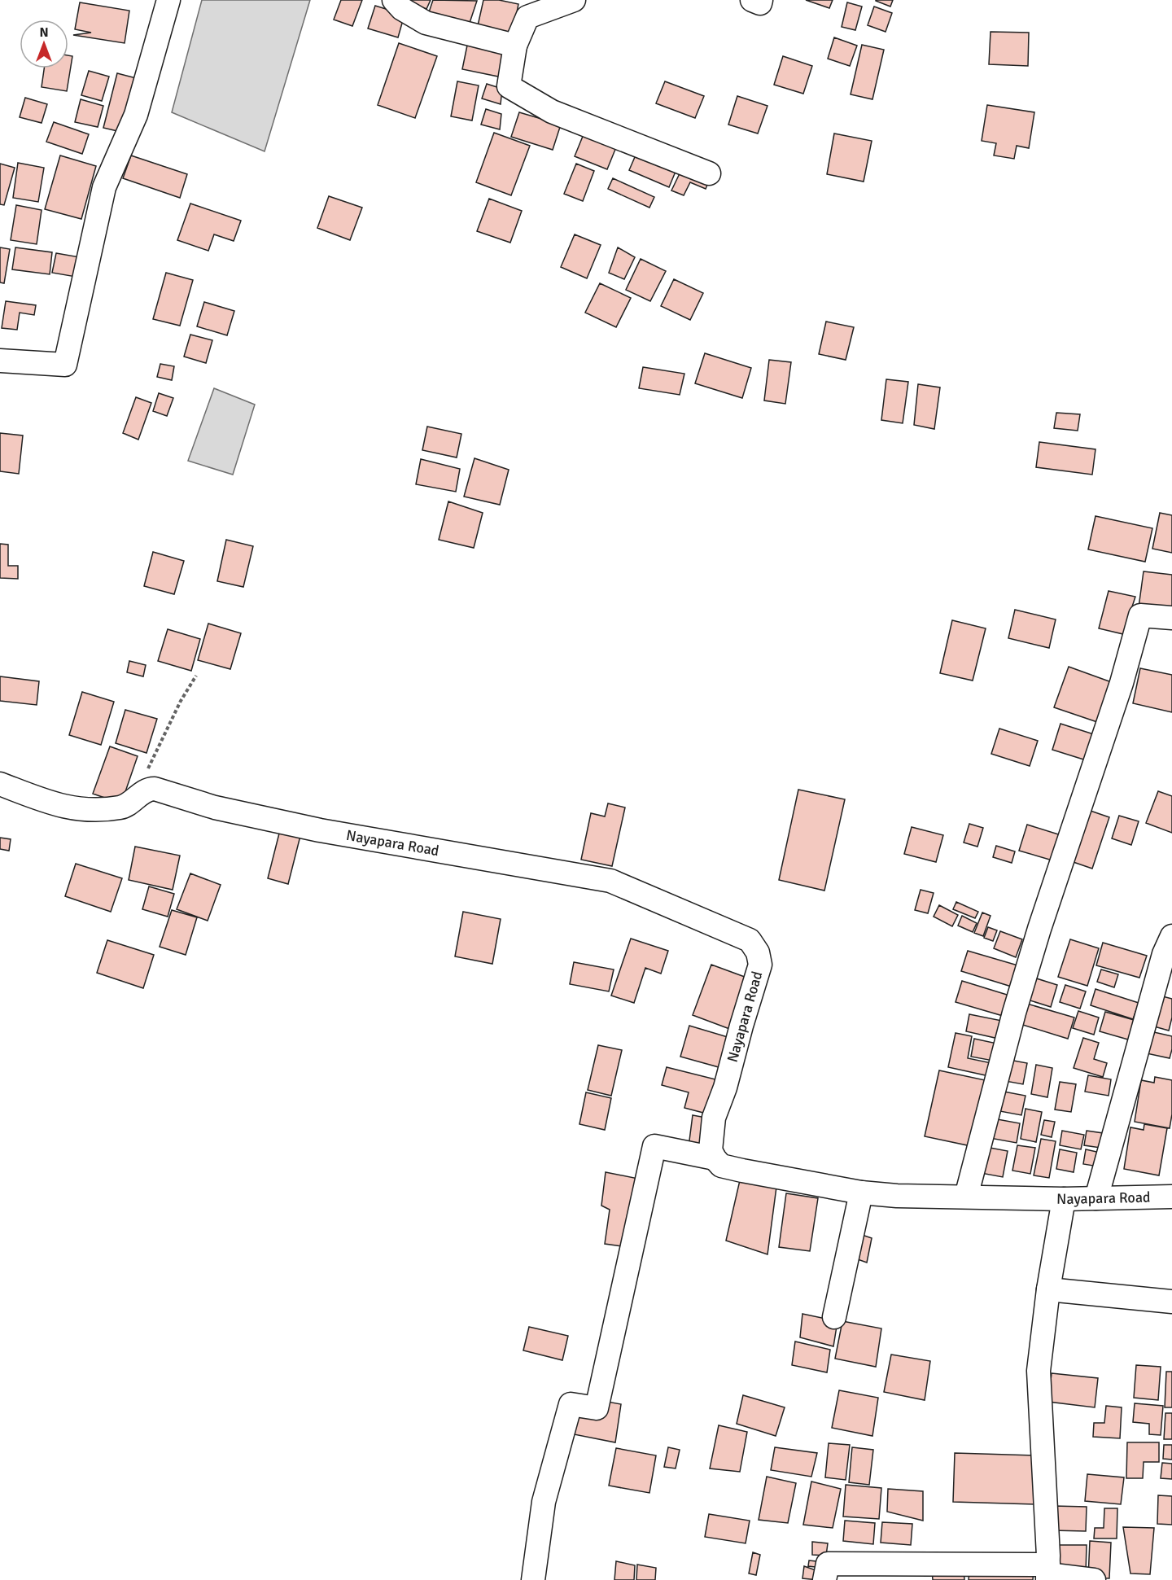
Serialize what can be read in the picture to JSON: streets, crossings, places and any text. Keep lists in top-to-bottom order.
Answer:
{
  "streets": {
    "street": ["Nayapara Road"]
  },
  "north": "top"
}
